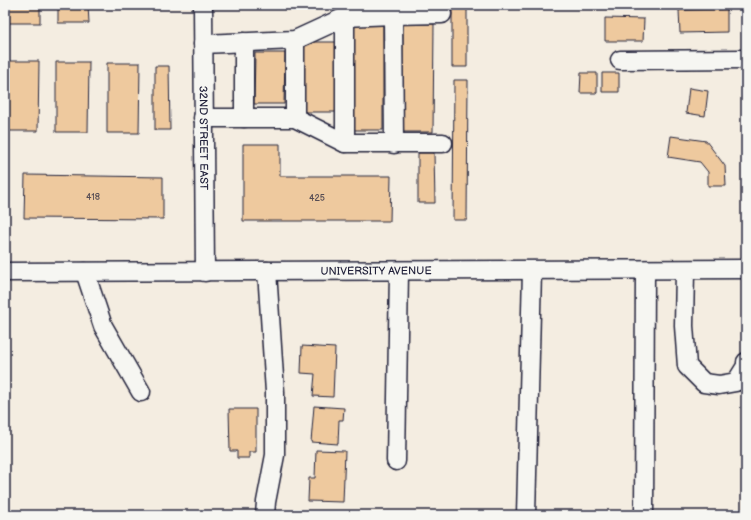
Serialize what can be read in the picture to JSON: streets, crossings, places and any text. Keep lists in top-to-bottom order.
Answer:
{
  "streets": {
    "street": ["32ND STREET EAST", "UNIVERSITY AVENUE"]
  },
  "crossings": [
    ["32ND STREET EAST", "UNIVERSITY AVENUE"]
  ],
  "house_numbers": ["418", "425"]
}
